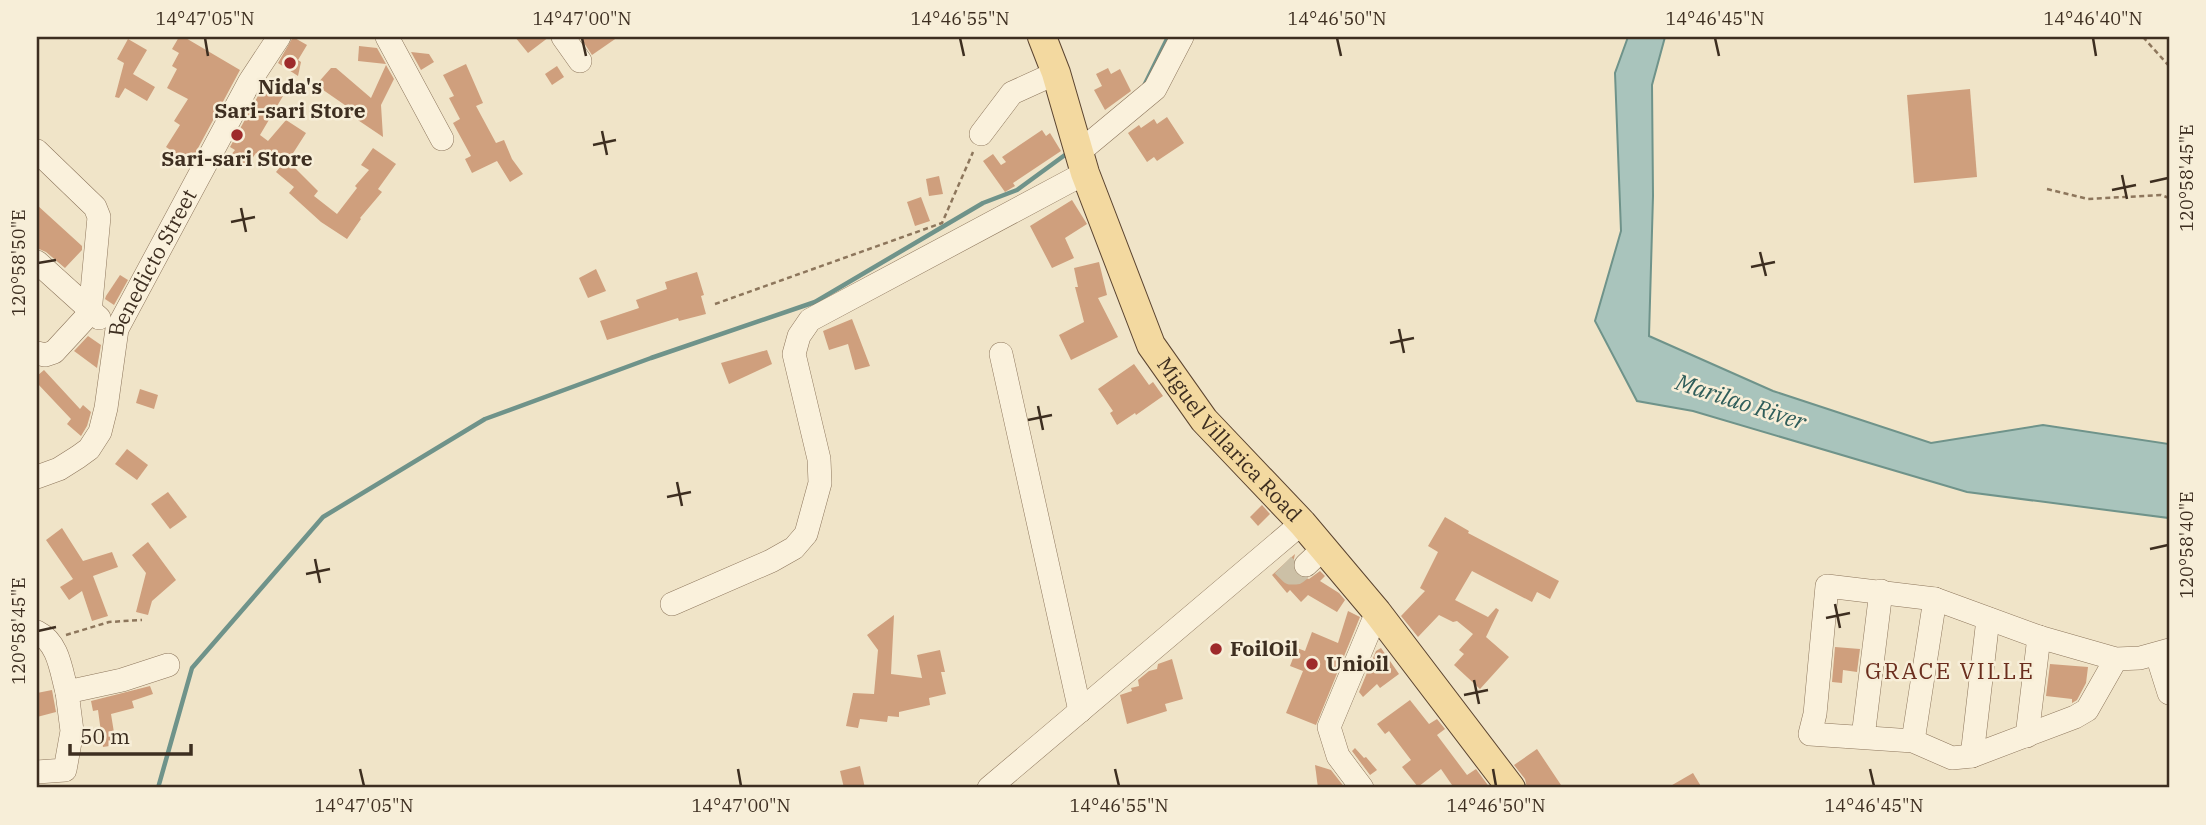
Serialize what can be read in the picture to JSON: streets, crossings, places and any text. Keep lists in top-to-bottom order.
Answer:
{
  "streets": {
    "main road": ["Miguel Villarica Road"],
    "street": ["Benedicto Street"]
  },
  "districts": ["GRACE VILLE"],
  "water": ["Marilao River"],
  "places": [
    "Nida's Sari-sari Store",
    "Sari-sari Store",
    "FoilOil",
    "Unioil"
  ],
  "scale_bar": "50 m",
  "coordinates": [
    "14°47'05\"N",
    "14°47'00\"N",
    "14°46'55\"N",
    "14°46'50\"N",
    "14°46'45\"N",
    "14°46'40\"N",
    "120°58'45\"E",
    "120°58'50\"E",
    "120°58'40\"E"
  ]
}
